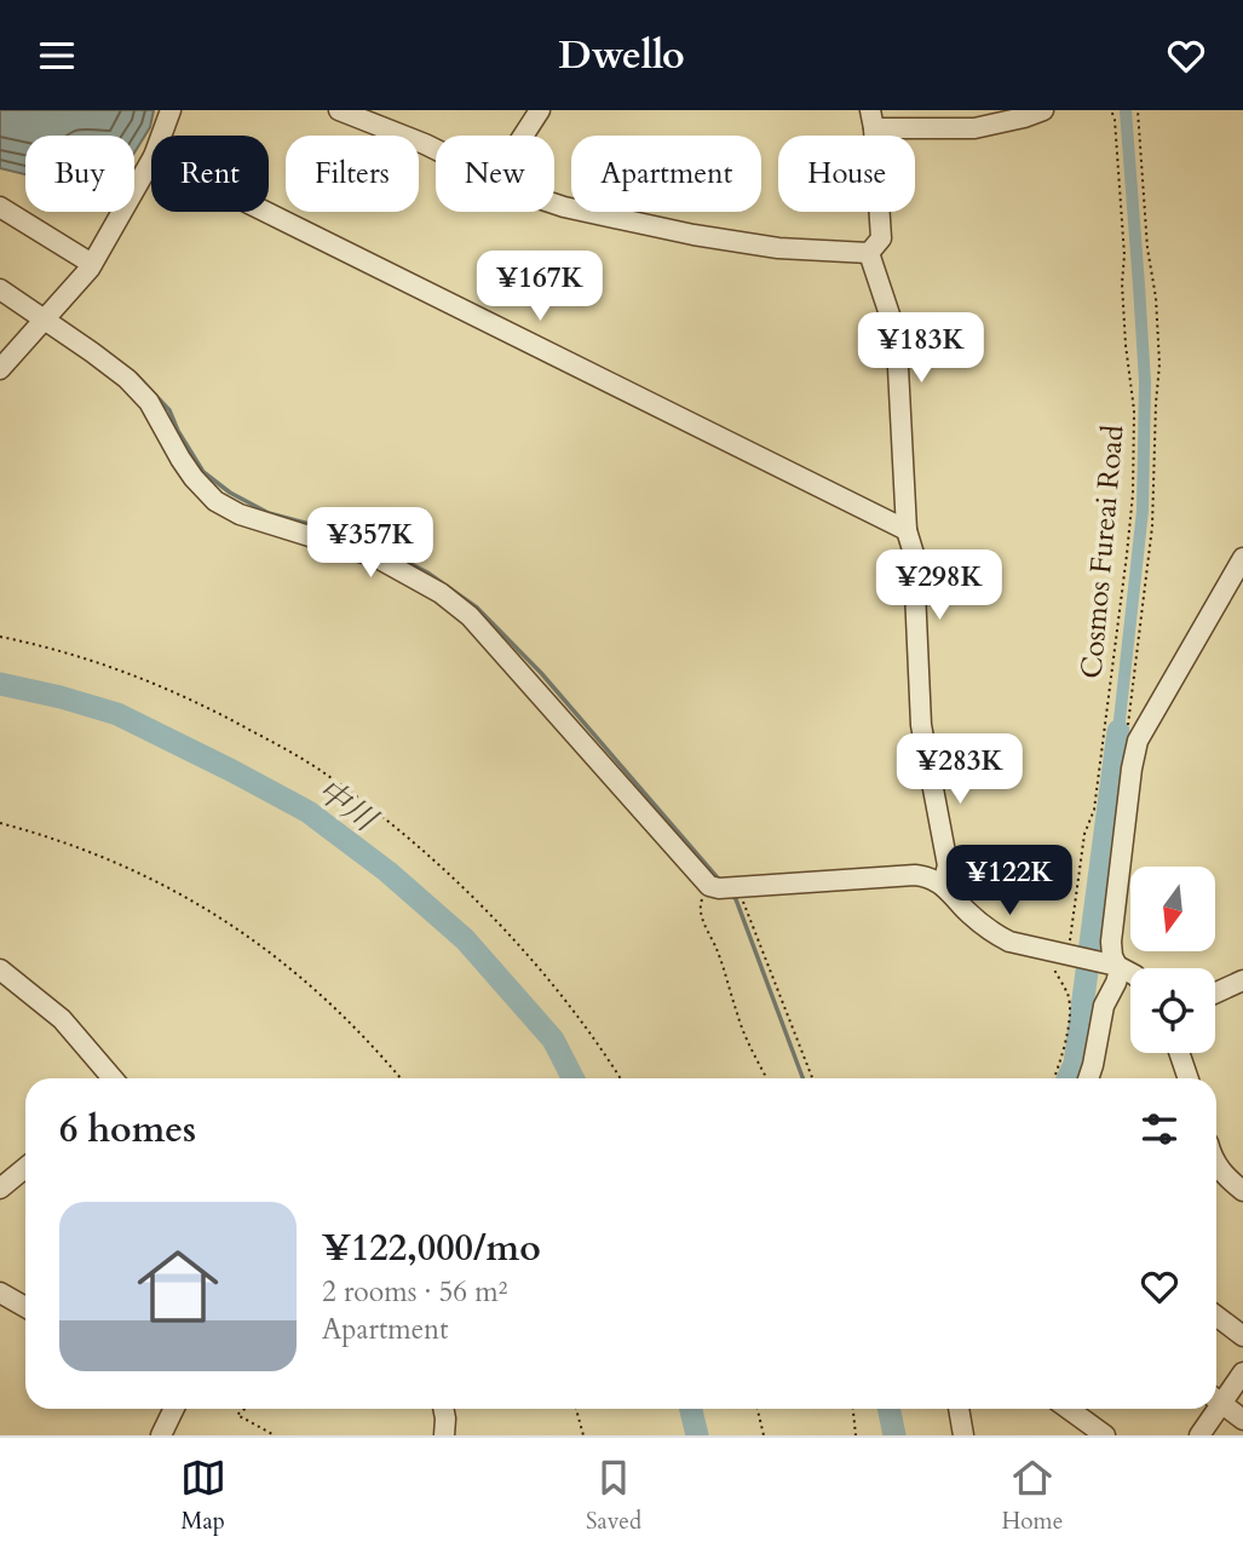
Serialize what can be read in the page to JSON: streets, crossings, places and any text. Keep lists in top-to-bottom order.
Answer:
{
  "streets": {
    "path": ["Cosmos Fureai Road"]
  },
  "water": ["中川"],
  "north": "bottom",
  "page": {
    "header": "Dwello",
    "chip": [
      "Buy",
      "Rent",
      "Filters",
      "New",
      "Apartment",
      "House"
    ],
    "price": [
      "¥167K",
      "¥183K",
      "¥357K",
      "¥298K",
      "¥283K",
      "¥122K"
    ],
    "heading": "6 homes",
    "list": [
      {
        "name": "¥122,000/mo",
        "note": "2 rooms · 56 m² · Apartment"
      }
    ],
    "tabs": ["Map", "Saved", "Home"]
  }
}
